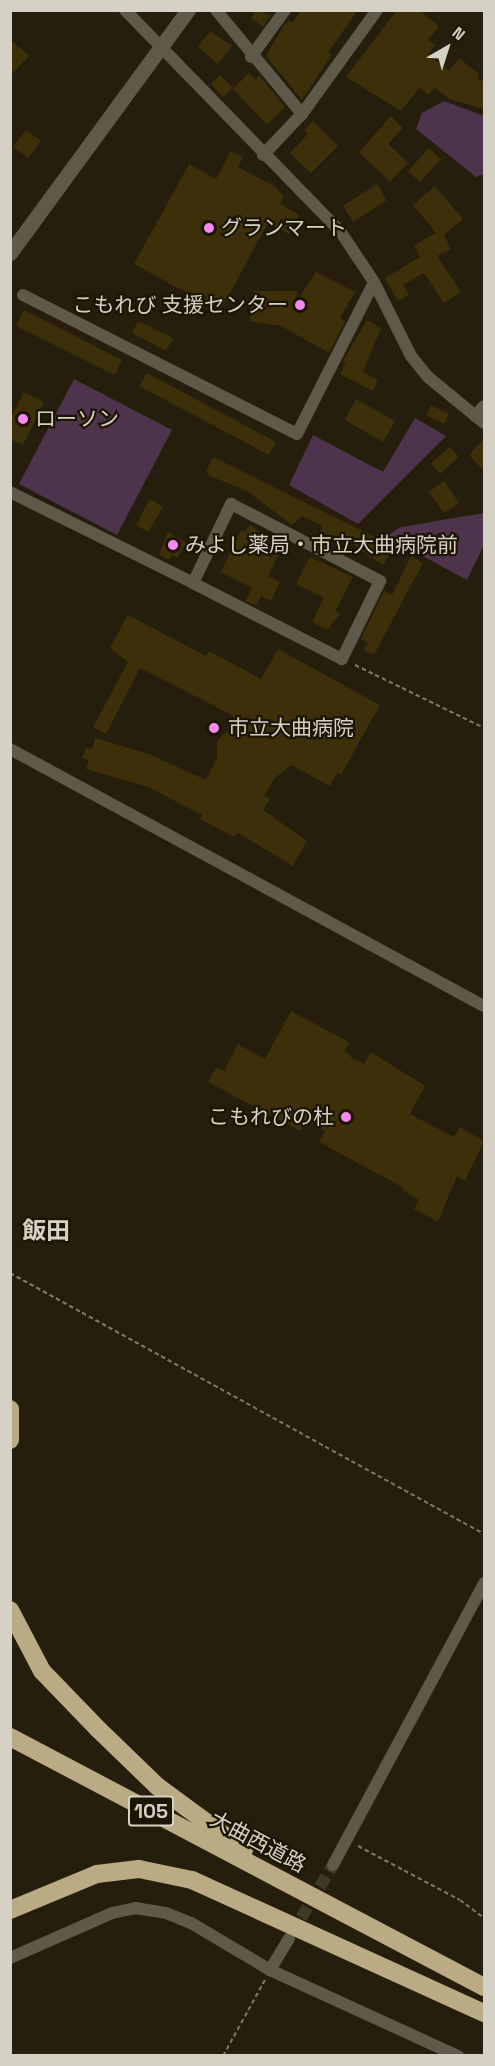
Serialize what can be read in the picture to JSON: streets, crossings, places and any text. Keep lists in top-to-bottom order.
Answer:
{
  "streets": {
    "highway": ["105", "大曲西道路"]
  },
  "districts": ["飯田"],
  "places": [
    "グランマート",
    "こもれび 支援センター",
    "ローソン",
    "みよし薬局・市立大曲病院前",
    "市立大曲病院",
    "こもれびの杜"
  ],
  "north": "top right"
}
